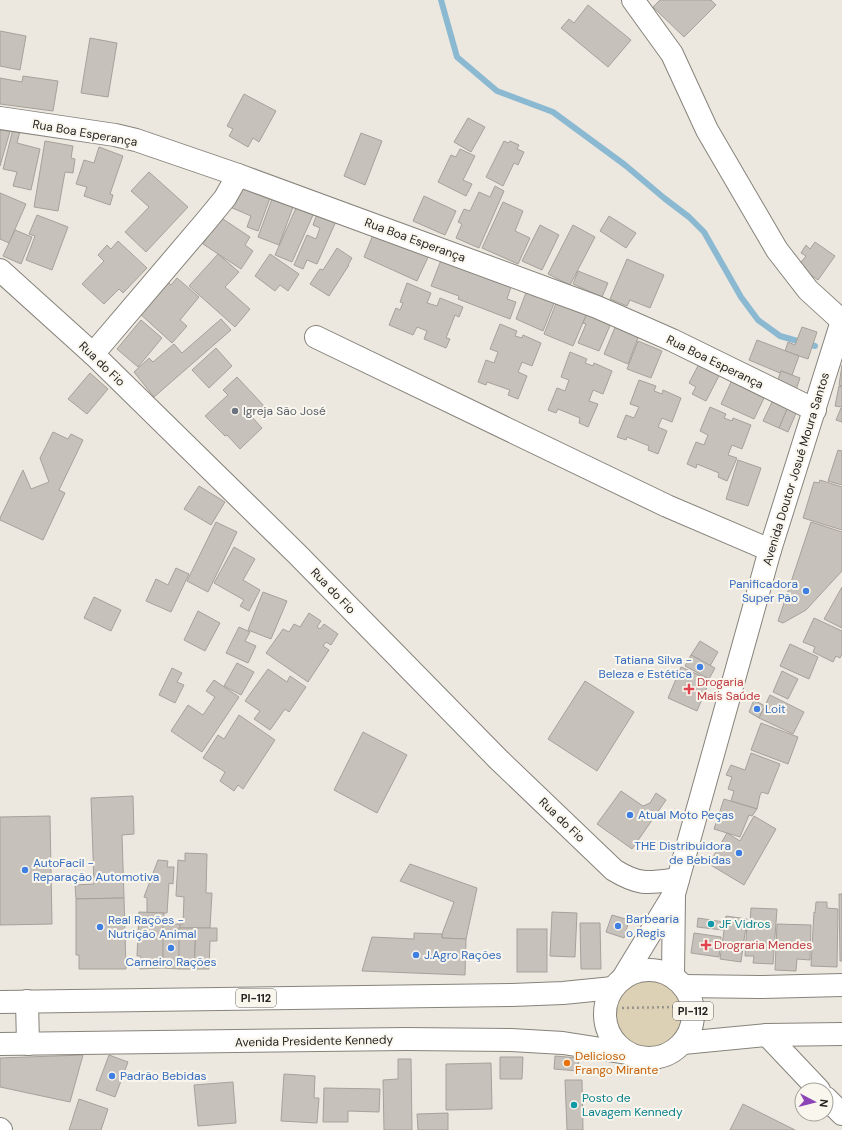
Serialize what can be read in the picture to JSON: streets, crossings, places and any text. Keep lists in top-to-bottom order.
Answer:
{
  "streets": {
    "street": [
      "Rua Boa Esperança",
      "Rua do Fio",
      "Avenida Doutor Josué Moura Santos",
      "PI-112",
      "Avenida Presidente Kennedy"
    ]
  },
  "crossings": [
    ["Rua Boa Esperança", "Avenida Doutor Josué Moura Santos"],
    ["Rua do Fio", "Avenida Doutor Josué Moura Santos"],
    ["Rua do Fio", "Avenida Presidente Kennedy"],
    ["Avenida Doutor Josué Moura Santos", "Avenida Presidente Kennedy"],
    ["PI-112", "Avenida Presidente Kennedy"]
  ],
  "places": {
    "other": [
      "Igreja São José",
      "Panificadora Super Pão",
      "Tatiana Silva - Beleza e Estética",
      "Loit",
      "Atual Moto Peças",
      "THE Distribuidora de Bebidas",
      "AutoFacil - Reparação Automotiva",
      "JF Vidros",
      "Barbearia o Regis",
      "Real Rações - Nutrição Animal",
      "Carneiro Rações",
      "J.Agro Rações",
      "Delicioso Frango Mirante",
      "Padrão Bebidas",
      "Posto de Lavagem Kennedy"
    ],
    "health": ["Drogaria Mais Saúde", "Drograria Mendes"]
  },
  "north": "right"
}
